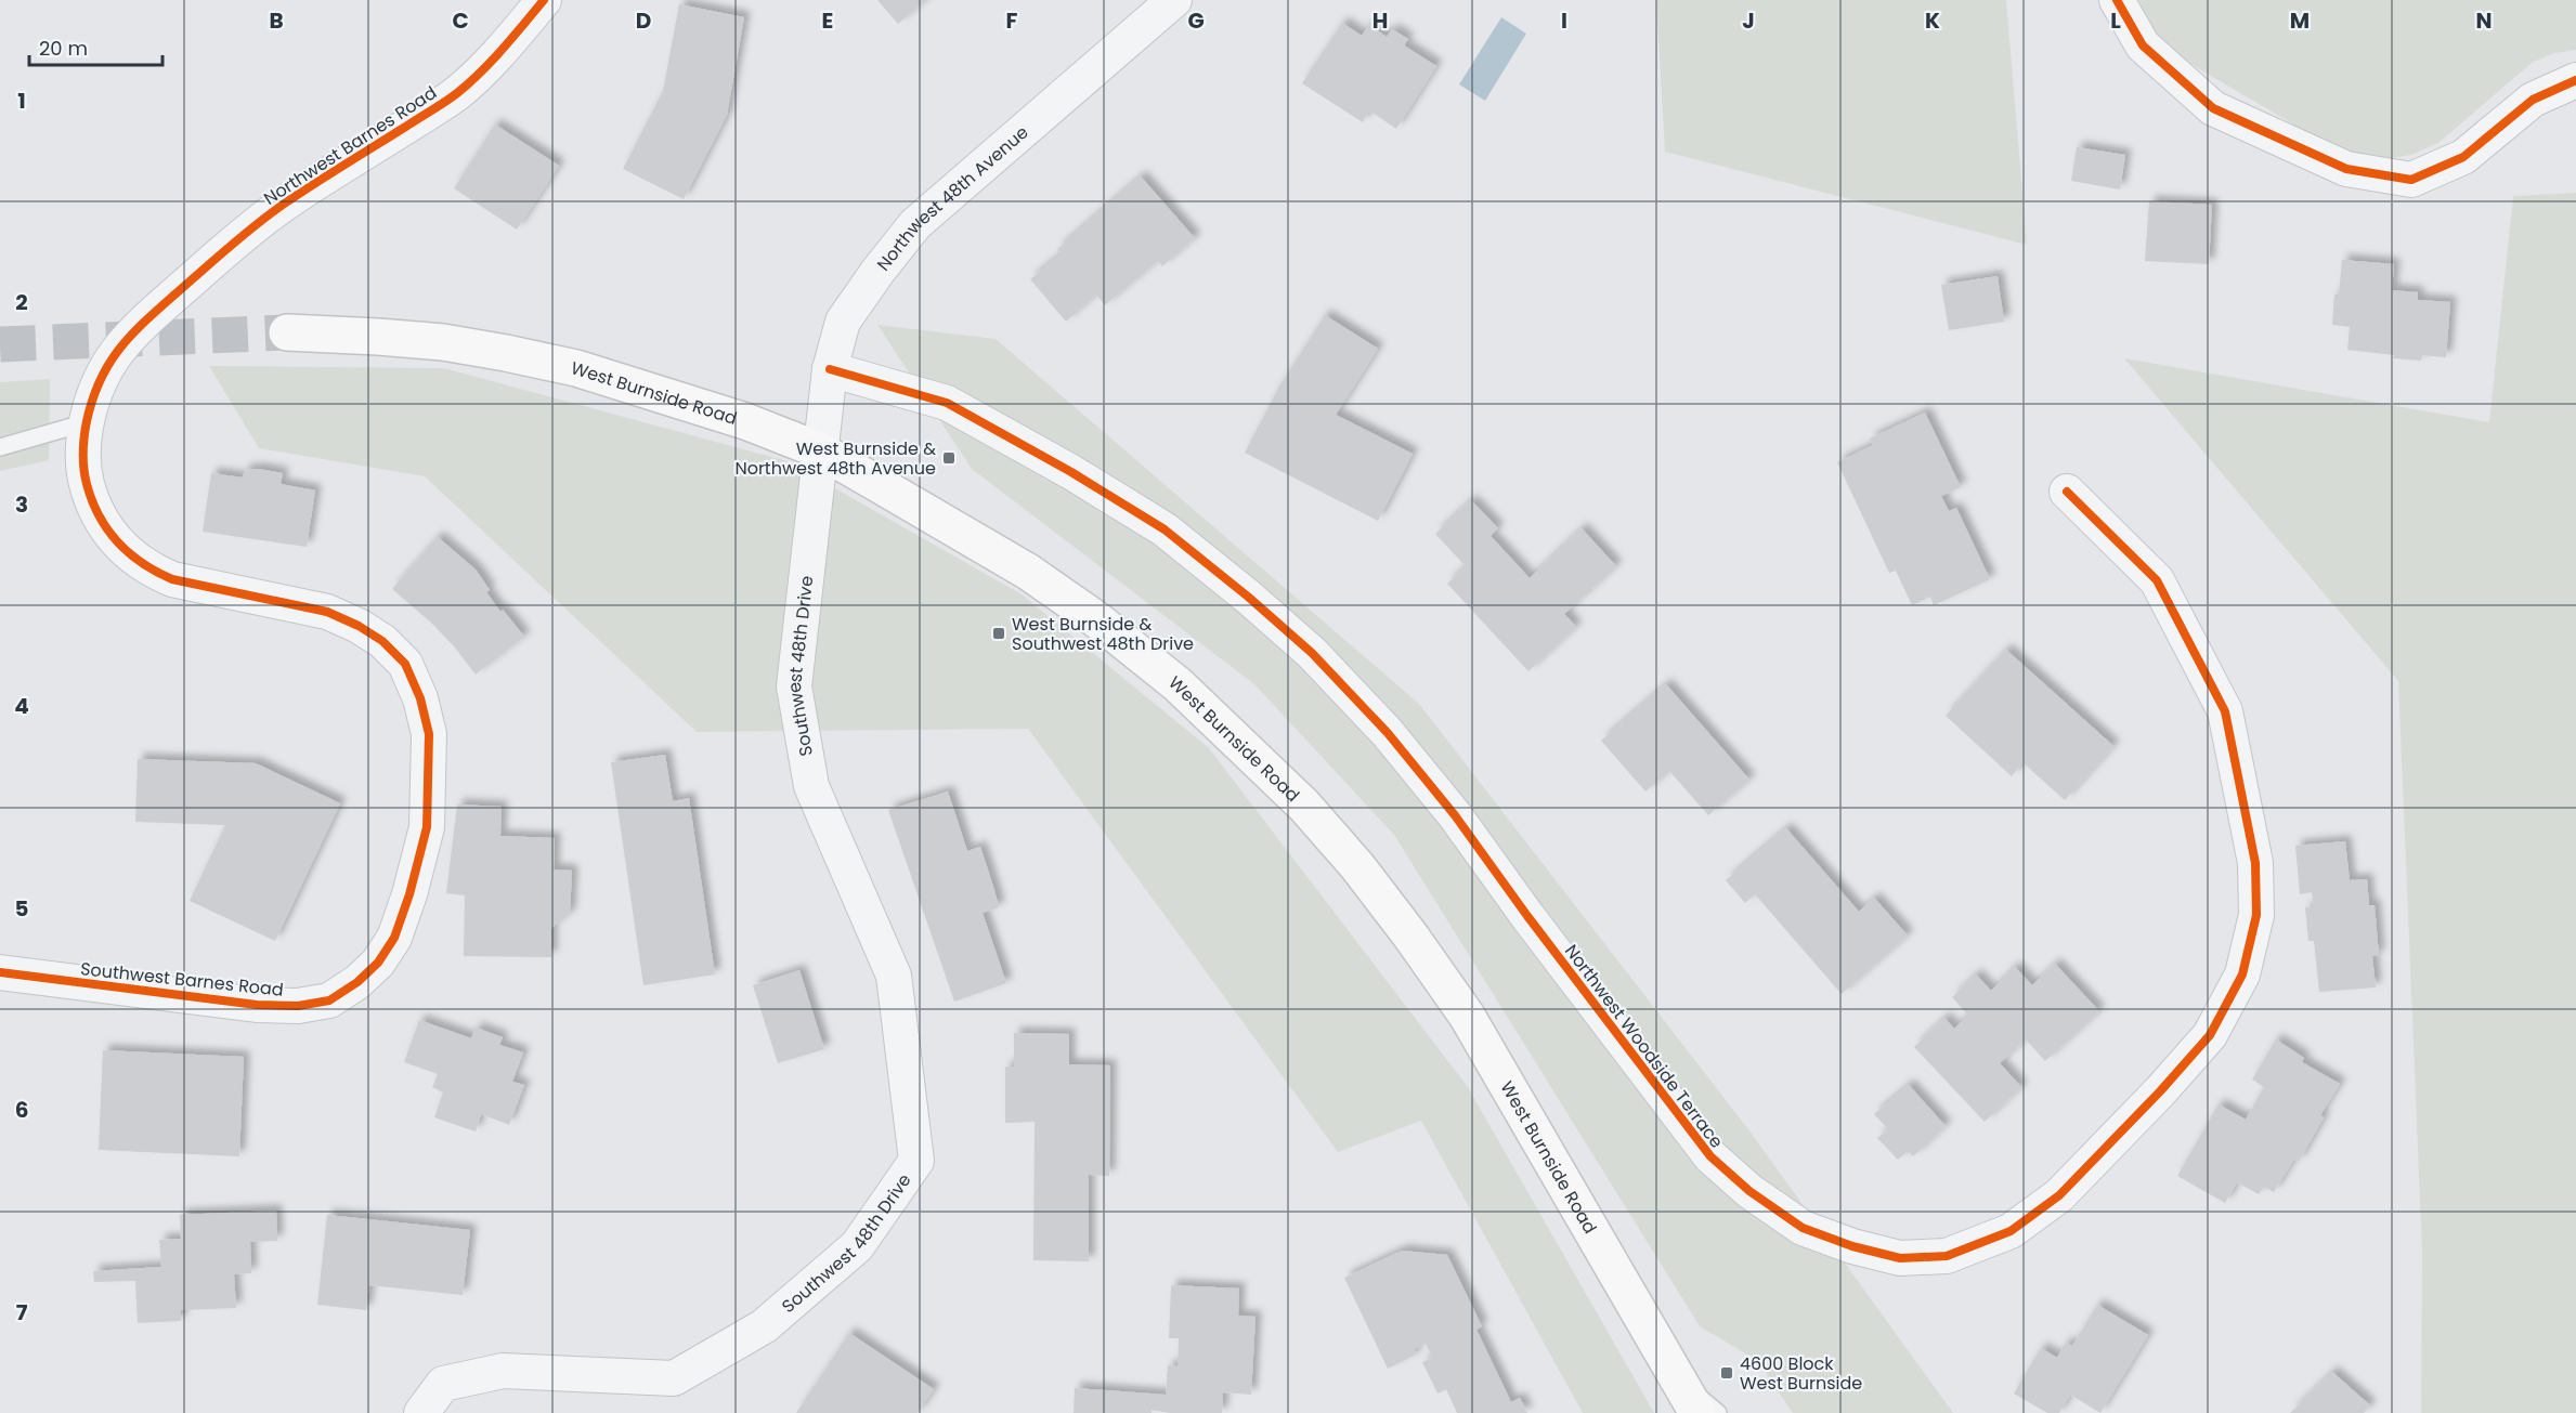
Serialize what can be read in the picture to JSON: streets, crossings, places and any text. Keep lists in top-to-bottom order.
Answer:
{
  "streets": {
    "main road": ["West Burnside Road"],
    "street": [
      "Northwest Barnes Road",
      "Northwest 48th Avenue",
      "Southwest 48th Drive",
      "Southwest Barnes Road",
      "Northwest Woodside Terrace"
    ]
  },
  "crossings": [
    ["Northwest Barnes Road", "Southwest Barnes Road"],
    ["Northwest 48th Avenue", "West Burnside Road"],
    ["Northwest 48th Avenue", "Southwest 48th Drive"],
    ["Northwest 48th Avenue", "Northwest Woodside Terrace"],
    ["West Burnside Road", "Southwest 48th Drive"]
  ],
  "places": {
    "transit": ["West Burnside & Northwest 48th Avenue", "West Burnside & Southwest 48th Drive", "4600 Block West Burnside"]
  },
  "scale_bar": "20 m",
  "grid": {
    "columns": [
      "B",
      "C",
      "D",
      "E",
      "F",
      "G",
      "H",
      "I",
      "J",
      "K",
      "L",
      "M",
      "N"
    ],
    "rows": [
      "1",
      "2",
      "3",
      "4",
      "5",
      "6",
      "7"
    ]
  }
}
